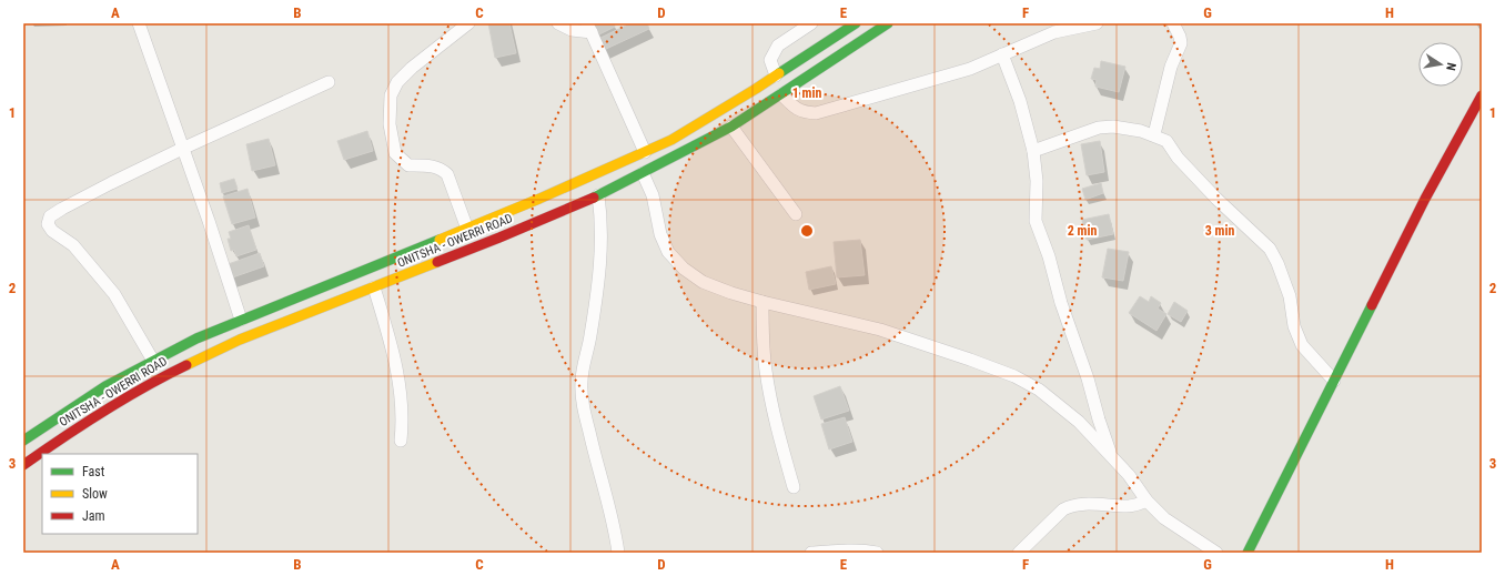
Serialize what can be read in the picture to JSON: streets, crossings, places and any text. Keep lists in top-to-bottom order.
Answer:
{
  "streets": {
    "main road": ["ONITSHA - OWERRI ROAD"]
  },
  "legend": ["Fast", "Slow", "Jam"],
  "north": "right",
  "grid": {
    "columns": [
      "A",
      "B",
      "C",
      "D",
      "E",
      "F",
      "G",
      "H"
    ],
    "rows": ["1", "2", "3"]
  },
  "rings": ["1 min", "2 min", "3 min"]
}
